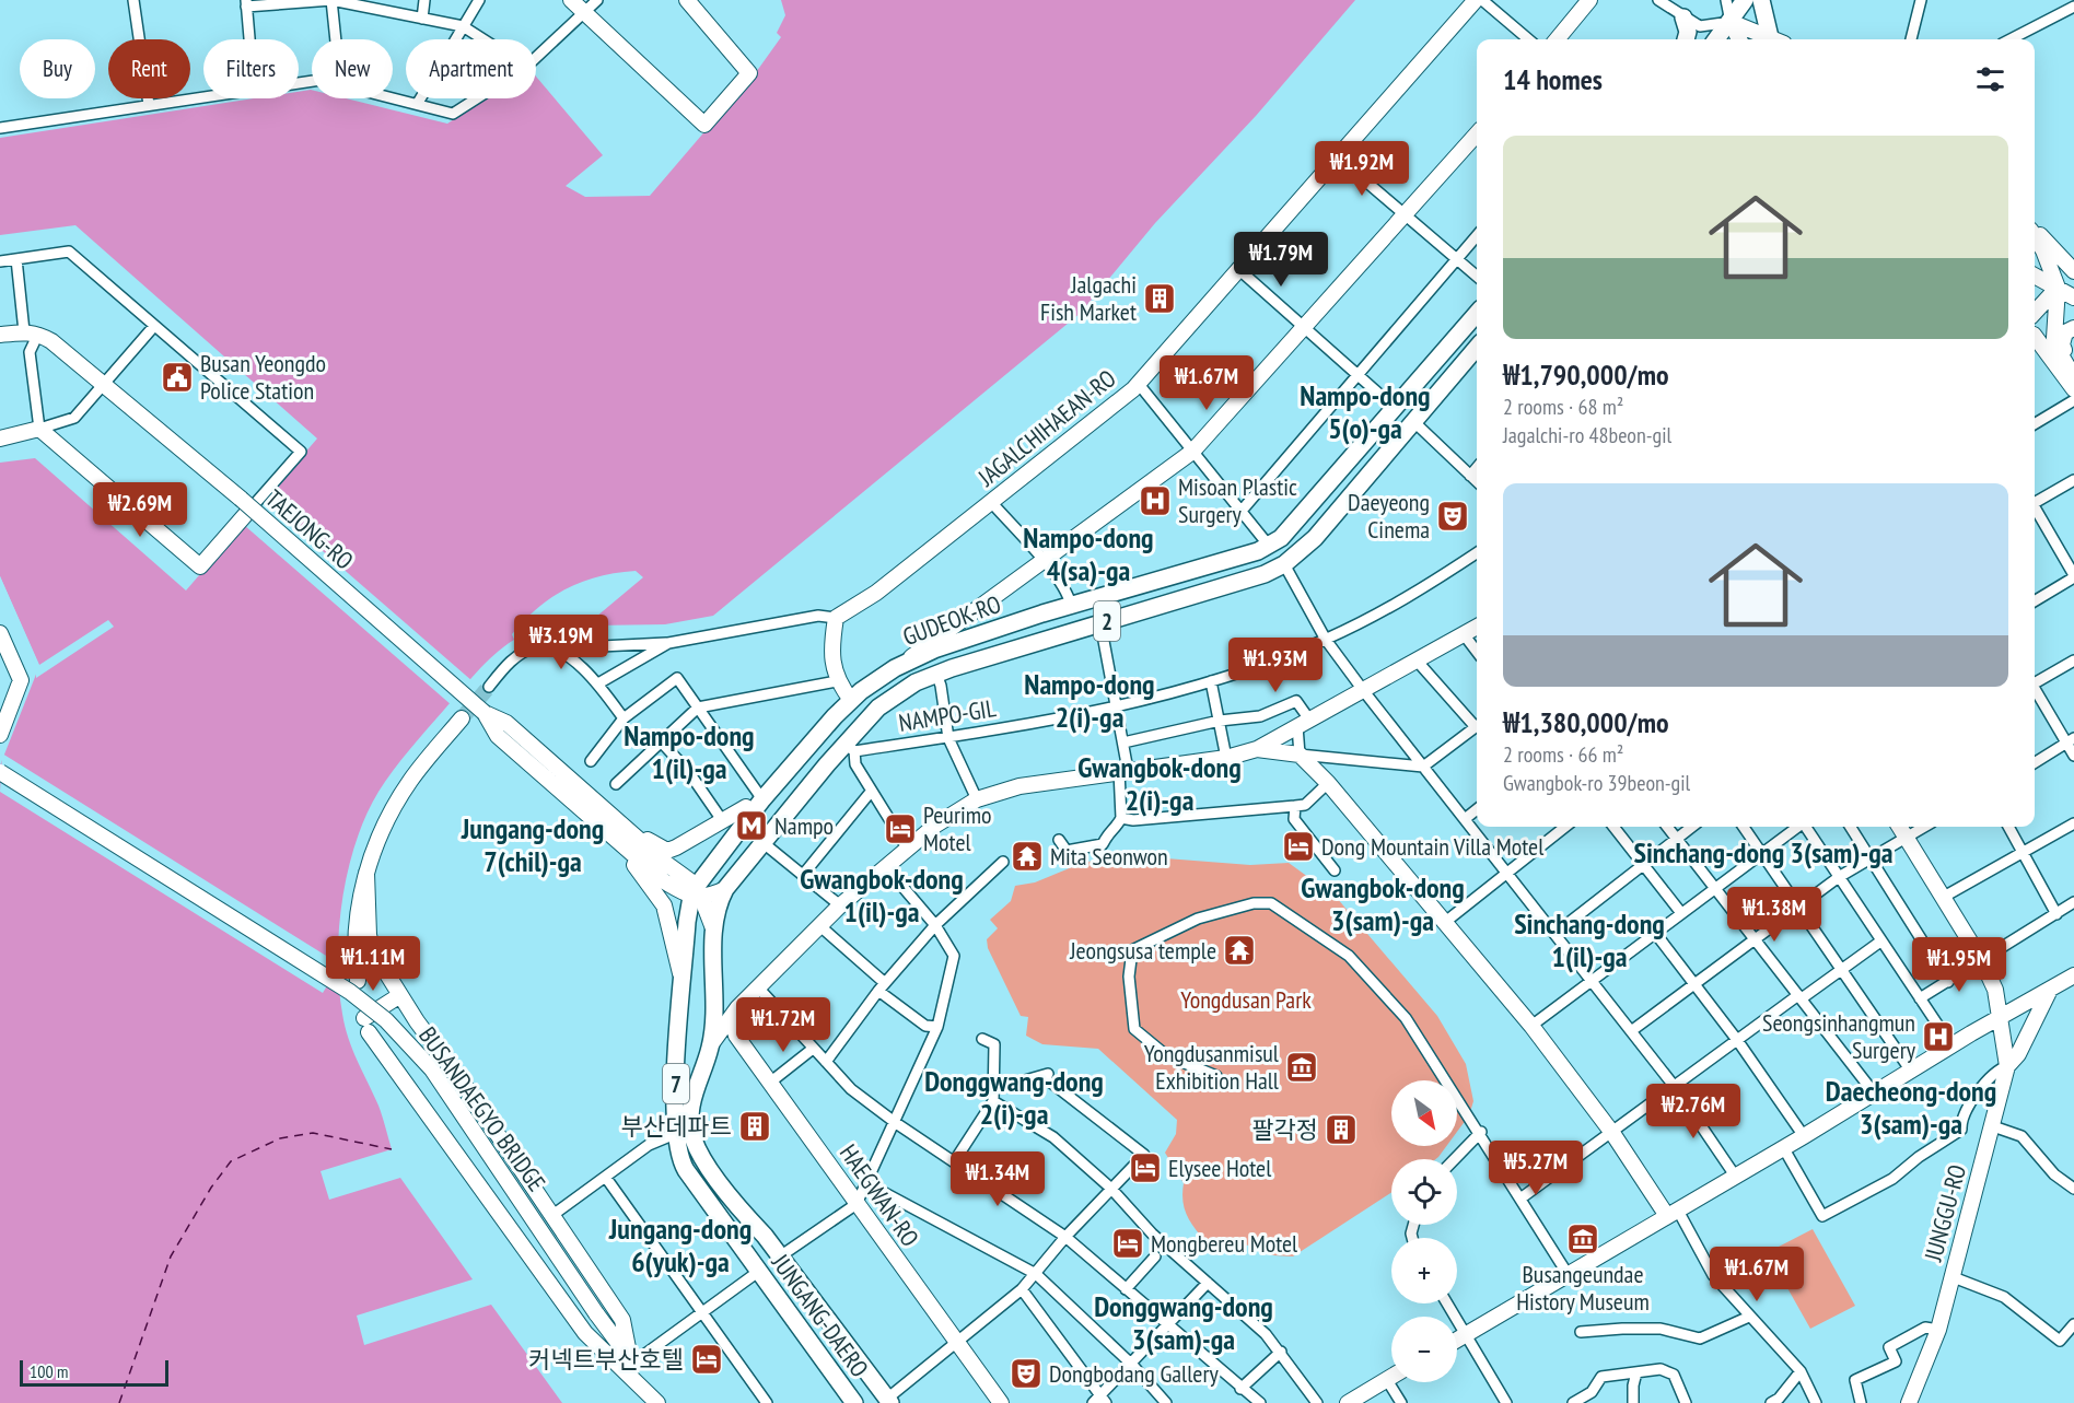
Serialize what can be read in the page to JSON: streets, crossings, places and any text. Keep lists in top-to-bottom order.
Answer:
{
  "streets": {
    "main road": [
      "JAGALCHIHAEAN-RO",
      "TAEJONG-RO",
      "GUDEOK-RO",
      "2",
      "7",
      "BUSANDAEGYO BRIDGE",
      "HAEGWAN-RO",
      "JUNGGU-RO",
      "JUNGANG-DAERO"
    ],
    "street": ["NAMPO-GIL"]
  },
  "crossings": [
    ["TAEJONG-RO", "GUDEOK-RO"],
    ["TAEJONG-RO", "JUNGANG-DAERO"],
    ["GUDEOK-RO", "NAMPO-GIL"],
    ["GUDEOK-RO", "JUNGANG-DAERO"]
  ],
  "districts": [
    "Nampo-dong 5(o)-ga",
    "Nampo-dong 4(sa)-ga",
    "Nampo-dong 2(i)-ga",
    "Nampo-dong 1(il)-ga",
    "Gwangbok-dong 2(i)-ga",
    "Jungang-dong 7(chil)-ga",
    "Sinchang-dong 3(sam)-ga",
    "Gwangbok-dong 1(il)-ga",
    "Gwangbok-dong 3(sam)-ga",
    "Sinchang-dong 1(il)-ga",
    "Donggwang-dong 2(i)-ga",
    "Daecheong-dong 3(sam)-ga",
    "Jungang-dong 6(yuk)-ga",
    "Donggwang-dong 3(sam)-ga"
  ],
  "parks": ["Yongdusan Park"],
  "places": {
    "building": ["Jalgachi Fish Market", "부산데파트", "팔각정"],
    "public building": ["Busan Yeongdo Police Station"],
    "hospital": ["Misoan Plastic Surgery", "Seongsinhangmun Surgery"],
    "theatre": ["Daeyeong Cinema", "Dongbodang Gallery"],
    "metro station": ["Nampo"],
    "hotel": [
      "Peurimo Motel",
      "Dong Mountain Villa Motel",
      "Elysee Hotel",
      "Mongbereu Motel",
      "커넥트부산호텔"
    ],
    "temple": ["Mita Seonwon", "Jeongsusa temple"],
    "museum": ["Yongdusanmisul Exhibition Hall", "Busangeundae History Museum"]
  },
  "scale_bar": "100 m",
  "north": "bottom right",
  "page": {
    "chip": [
      "Buy",
      "Rent",
      "Filters",
      "New",
      "Apartment"
    ],
    "heading": "14 homes",
    "list": [
      {
        "name": "₩1,790,000/mo",
        "note": "2 rooms · 68 m² · Jagalchi-ro 48beon-gil"
      },
      {
        "name": "₩1,380,000/mo",
        "note": "2 rooms · 66 m² · Gwangbok-ro 39beon-gil"
      }
    ],
    "price": [
      "₩1.92M",
      "₩1.79M",
      "₩1.67M",
      "₩2.69M",
      "₩3.19M",
      "₩1.93M",
      "₩1.38M",
      "₩1.11M",
      "₩1.95M",
      "₩1.72M",
      "₩2.76M",
      "₩5.27M",
      "₩1.34M",
      "₩1.67M"
    ],
    "map_buttons": ["+", "−"],
    "scale": "100 m"
  }
}
